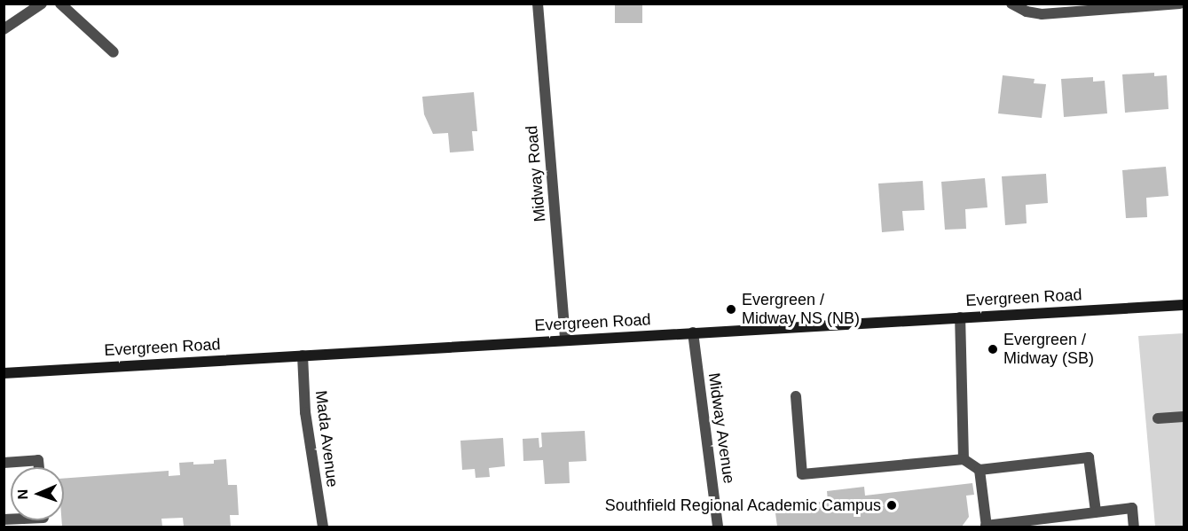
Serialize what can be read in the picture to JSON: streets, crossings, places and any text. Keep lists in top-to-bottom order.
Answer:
{
  "streets": {
    "main road": ["Evergreen Road"],
    "street": ["Midway Road", "Midway Avenue", "Mada Avenue"]
  },
  "crossings": [
    ["Midway Road", "Evergreen Road"],
    ["Evergreen Road", "Midway Avenue"],
    ["Evergreen Road", "Mada Avenue"]
  ],
  "places": ["Evergreen / Midway NS (NB)", "Evergreen / Midway (SB)", "Southfield Regional Academic Campus"],
  "north": "left"
}
